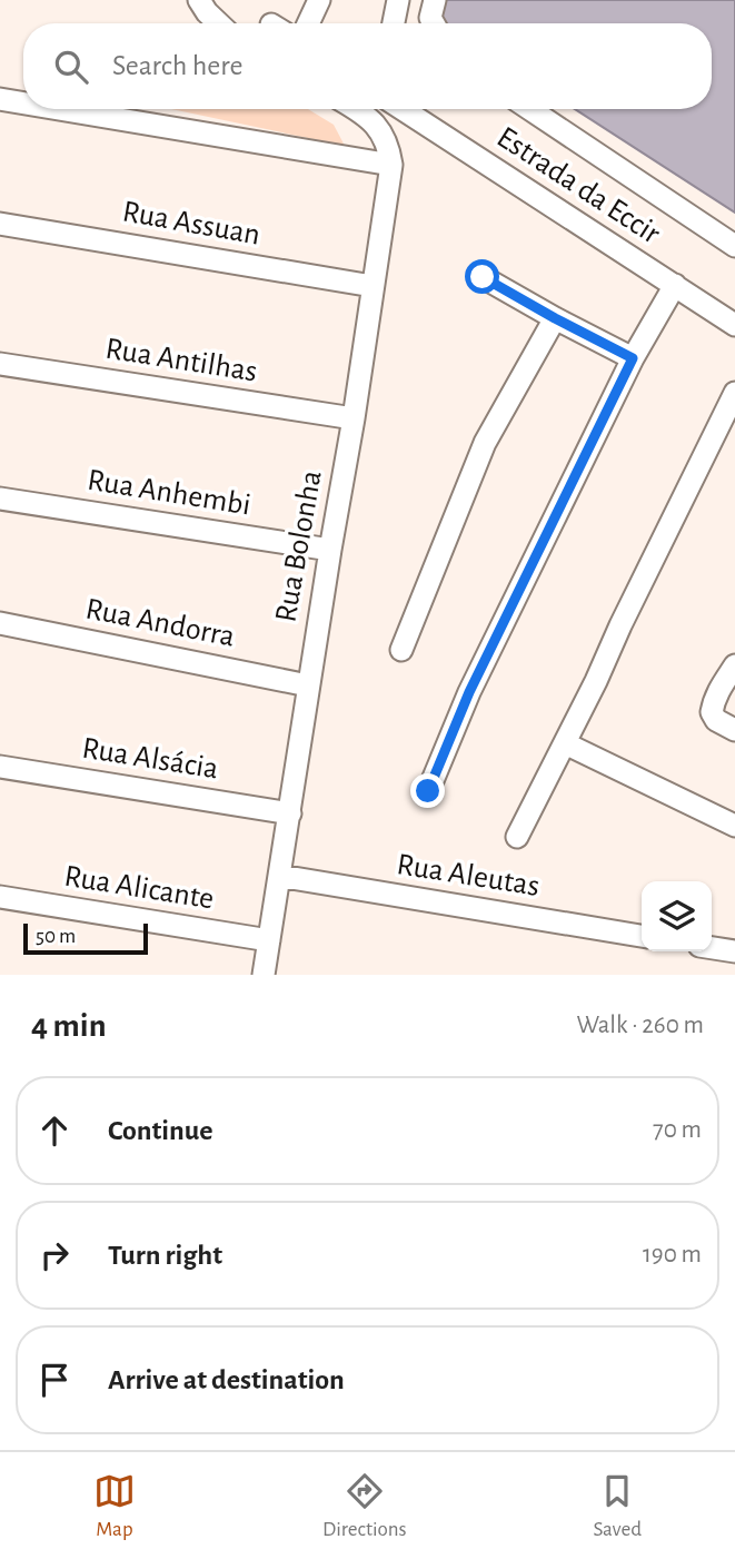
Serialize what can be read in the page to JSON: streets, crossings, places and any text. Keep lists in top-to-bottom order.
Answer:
{
  "streets": {
    "street": [
      "Estrada da Eccir",
      "Rua Assuan",
      "Rua Antilhas",
      "Rua Anhembi",
      "Rua Bolonha",
      "Rua Andorra",
      "Rua Alsácia",
      "Rua Aleutas",
      "Rua Alicante"
    ]
  },
  "crossings": [
    ["Rua Assuan", "Rua Bolonha"],
    ["Rua Antilhas", "Rua Bolonha"],
    ["Rua Anhembi", "Rua Bolonha"],
    ["Rua Bolonha", "Rua Andorra"],
    ["Rua Bolonha", "Rua Alsácia"],
    ["Rua Bolonha", "Rua Aleutas"],
    ["Rua Bolonha", "Rua Alicante"]
  ],
  "scale_bar": "50 m",
  "page": {
    "search": "Search here",
    "scale": "50 m",
    "heading": ["4 min", "Walk · 260 m"],
    "list": [
      ["Continue", "70 m"],
      ["Turn right", "190 m"],
      "Arrive at destination"
    ],
    "nav": ["Map", "Directions", "Saved"]
  }
}
